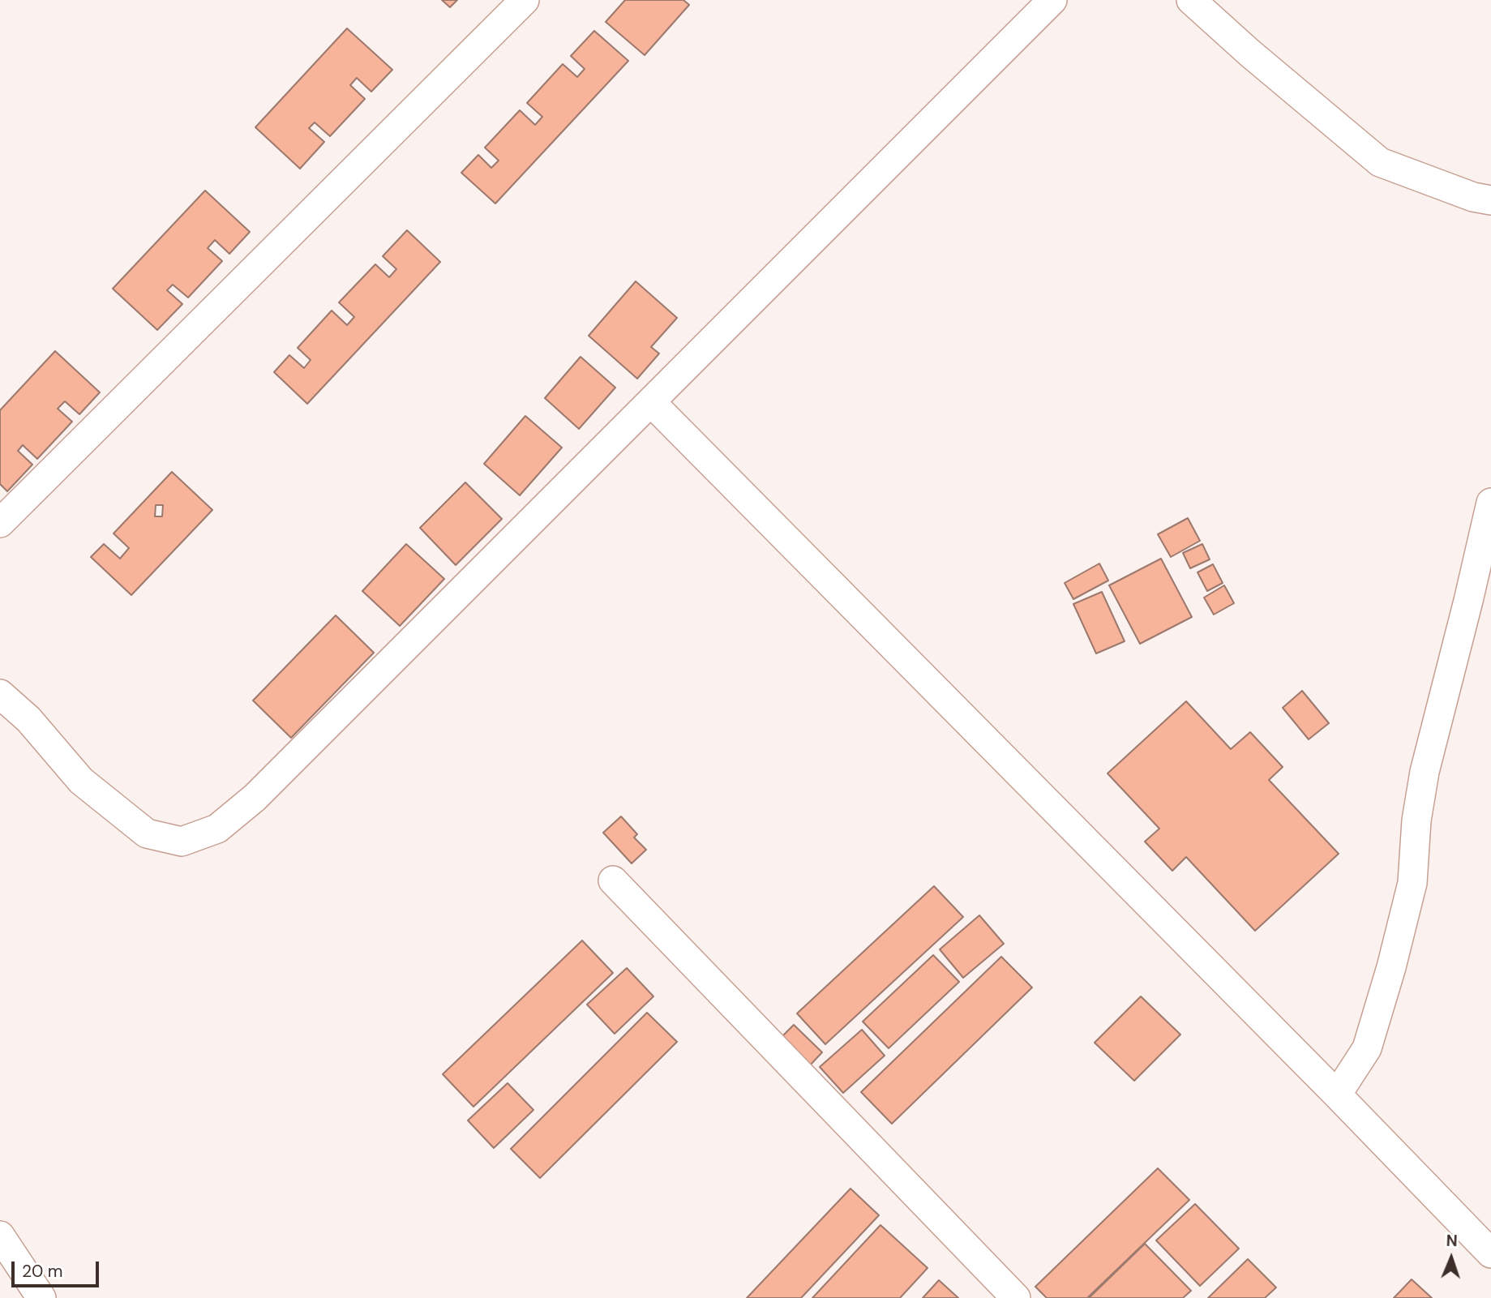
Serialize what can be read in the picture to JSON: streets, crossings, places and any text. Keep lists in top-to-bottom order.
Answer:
{
  "scale_bar": "20 m",
  "north": "top"
}
